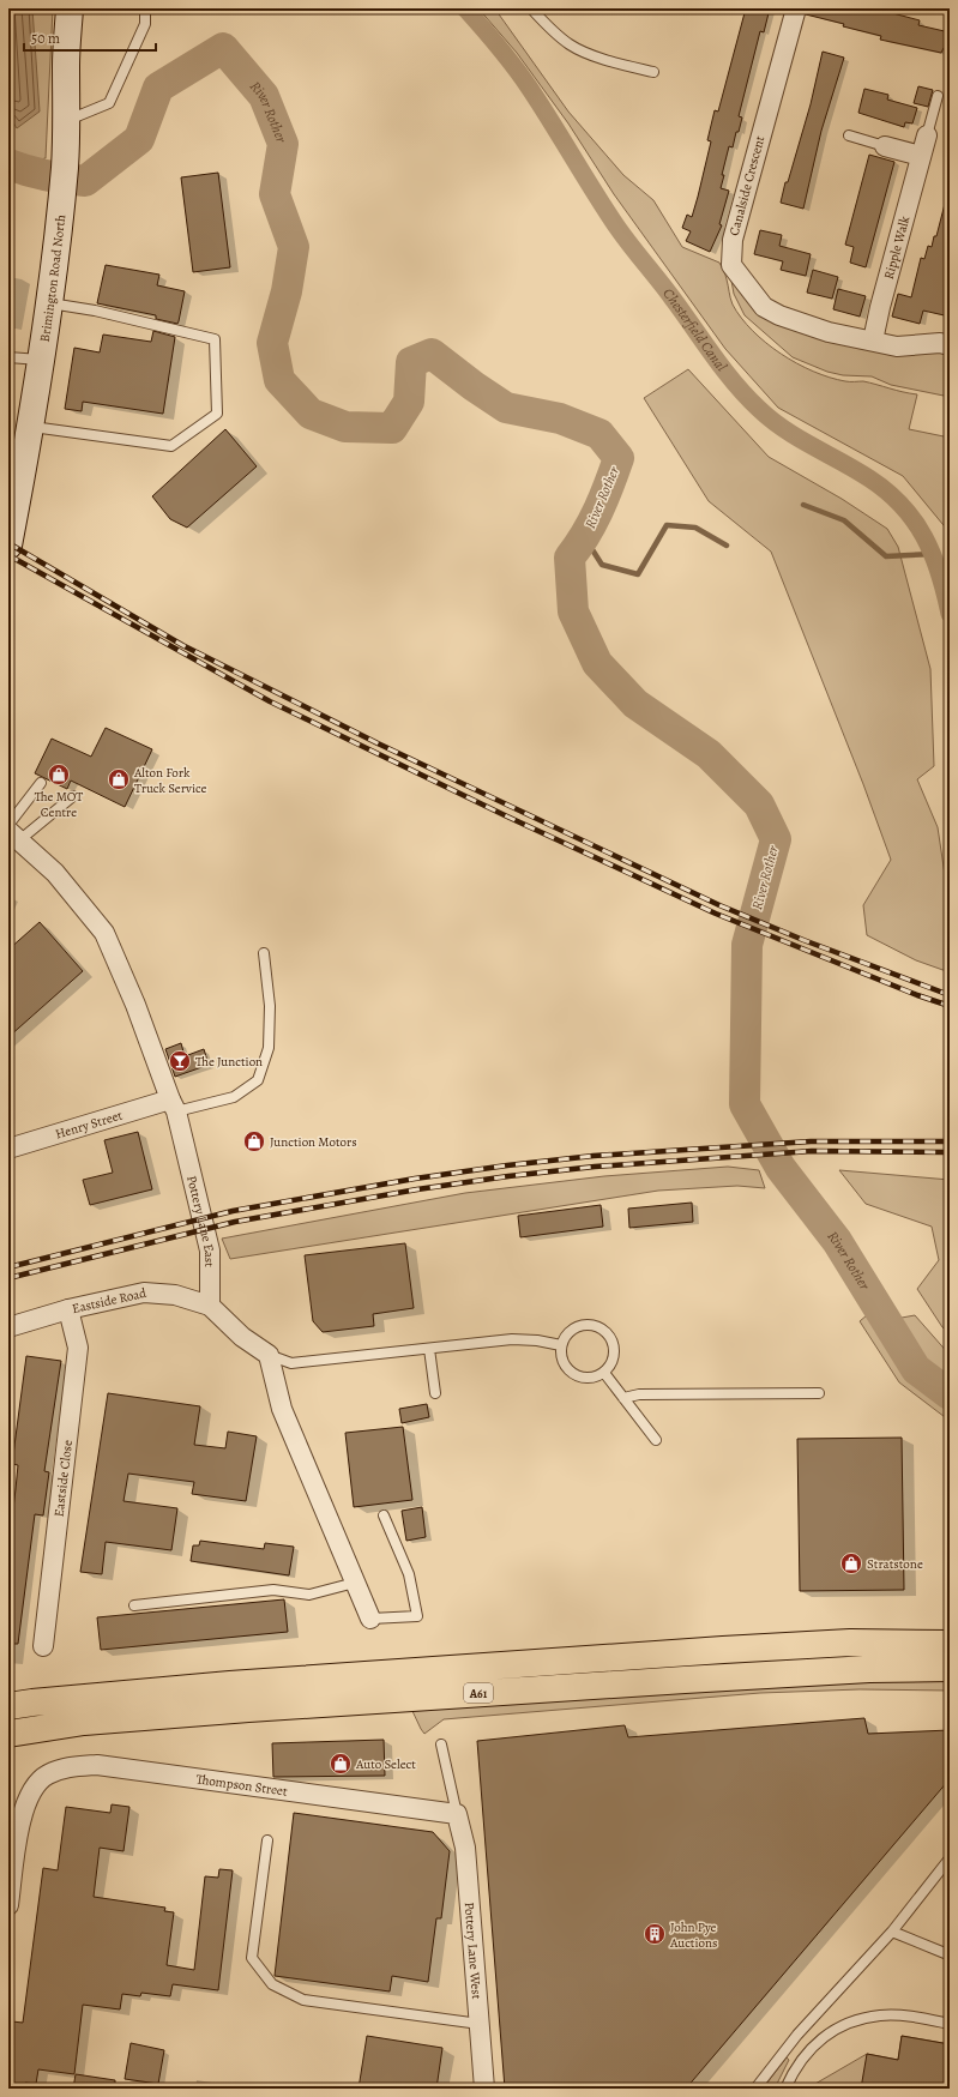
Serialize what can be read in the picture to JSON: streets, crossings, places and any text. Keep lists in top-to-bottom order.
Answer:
{
  "streets": {
    "highway": ["A61"],
    "main road": ["Brimington Road North"],
    "street": [
      "Canalside Crescent",
      "Ripple Walk",
      "Henry Street",
      "Pottery Lane East",
      "Eastside Road",
      "Eastside Close",
      "Thompson Street",
      "Pottery Lane West"
    ]
  },
  "crossings": [
    ["Canalside Crescent", "Ripple Walk"],
    ["Henry Street", "Pottery Lane East"],
    ["Pottery Lane East", "Eastside Road"],
    ["Eastside Road", "Eastside Close"],
    ["Thompson Street", "Pottery Lane West"]
  ],
  "water": ["River Rother", "Chesterfield Canal"],
  "places": {
    "shop": [
      "The MOT Centre",
      "Alton Fork Truck Service",
      "Junction Motors",
      "Stratstone",
      "Auto Select"
    ],
    "bar": ["The Junction"],
    "building": ["John Pye Auctions"]
  },
  "scale_bar": "50 m"
}
